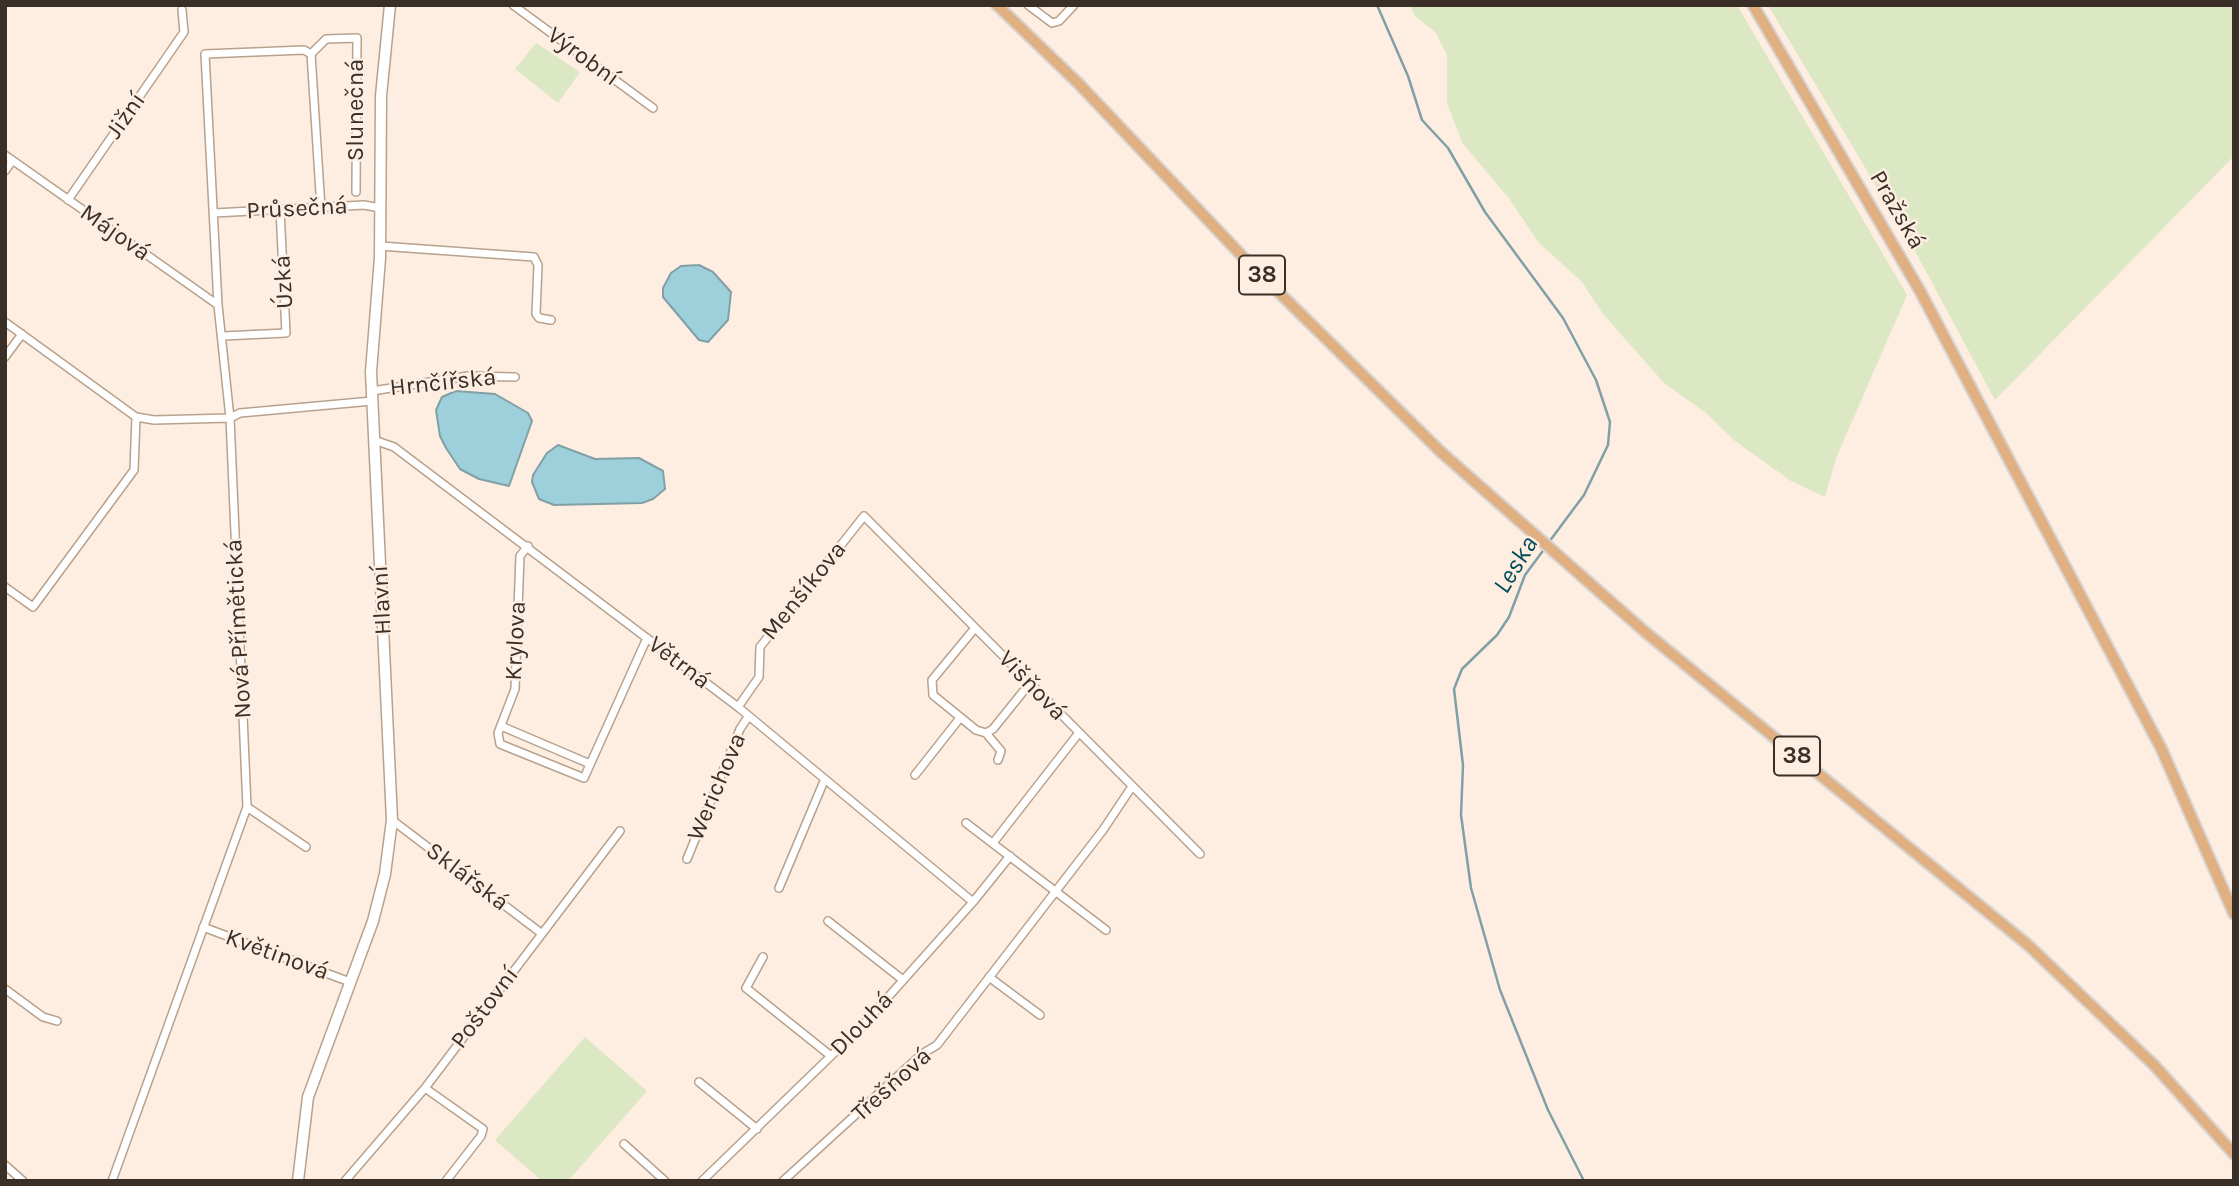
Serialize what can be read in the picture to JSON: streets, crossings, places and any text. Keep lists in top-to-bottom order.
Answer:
{
  "streets": {
    "main road": ["Pražská", "38", "Hlavní"],
    "street": [
      "Výrobní",
      "Slunečná",
      "Jižní",
      "Průsečná",
      "Májová",
      "Úzká",
      "Hrnčířská",
      "Menšíkova",
      "Nová Přímětická",
      "Krylova",
      "Větrná",
      "Višňová",
      "Werichova",
      "Sklářská",
      "Květinová",
      "Poštovní",
      "Dlouhá",
      "Třešňová"
    ]
  },
  "crossings": [
    ["Slunečná", "Průsečná"],
    ["Slunečná", "Nová Přímětická"],
    ["Jižní", "Májová"],
    ["Průsečná", "Úzká"],
    ["Průsečná", "Hlavní"],
    ["Průsečná", "Nová Přímětická"],
    ["Májová", "Nová Přímětická"],
    ["Úzká", "Nová Přímětická"],
    ["Hrnčířská", "Hlavní"],
    ["Hrnčířská", "Nová Přímětická"],
    ["Menšíkova", "Větrná"],
    ["Menšíkova", "Višňová"],
    ["Hlavní", "Větrná"],
    ["Hlavní", "Sklářská"],
    ["Hlavní", "Květinová"],
    ["Nová Přímětická", "Květinová"],
    ["Krylova", "Větrná"],
    ["Větrná", "Werichova"],
    ["Větrná", "Dlouhá"],
    ["Višňová", "Třešňová"],
    ["Sklářská", "Poštovní"]
  ],
  "water": ["Leska"]
}
